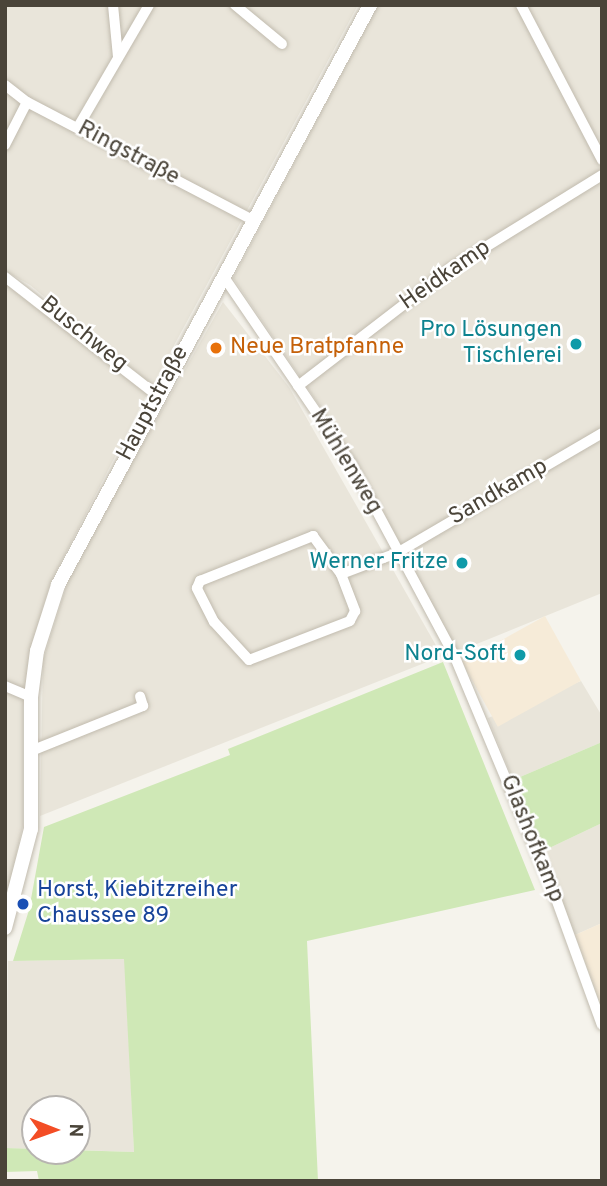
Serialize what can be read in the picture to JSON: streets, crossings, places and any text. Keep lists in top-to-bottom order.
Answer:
{
  "streets": {
    "street": [
      "Ringstraße",
      "Heidkamp",
      "Buschweg",
      "Hauptstraße",
      "Mühlenweg",
      "Sandkamp",
      "Glashofkamp"
    ]
  },
  "crossings": [
    ["Ringstraße", "Hauptstraße"],
    ["Heidkamp", "Mühlenweg"],
    ["Buschweg", "Hauptstraße"],
    ["Hauptstraße", "Mühlenweg"],
    ["Mühlenweg", "Sandkamp"],
    ["Mühlenweg", "Glashofkamp"]
  ],
  "places": [
    "Pro Lösungen Tischlerei",
    "Neue Bratpfanne",
    "Werner Fritze",
    "Nord-Soft",
    "Horst, Kiebitzreiher Chaussee 89"
  ],
  "north": "right"
}
